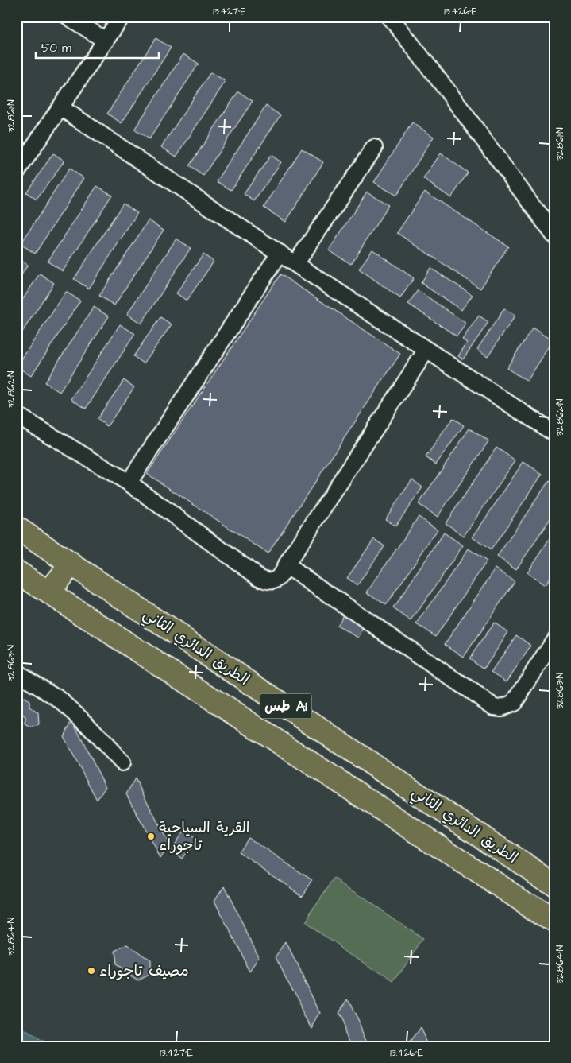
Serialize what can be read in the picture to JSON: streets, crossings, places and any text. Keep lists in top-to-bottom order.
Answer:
{
  "streets": {
    "highway": ["الطريق الدائري الثاني", "طس A1"]
  },
  "places": ["القرية السياحية تاجوراء", "مصيف تاجوراء"],
  "scale_bar": "50 m",
  "coordinates": [
    "13.427°E",
    "13.426°E",
    "32.861°N",
    "32.862°N",
    "32.863°N",
    "32.864°N"
  ]
}
